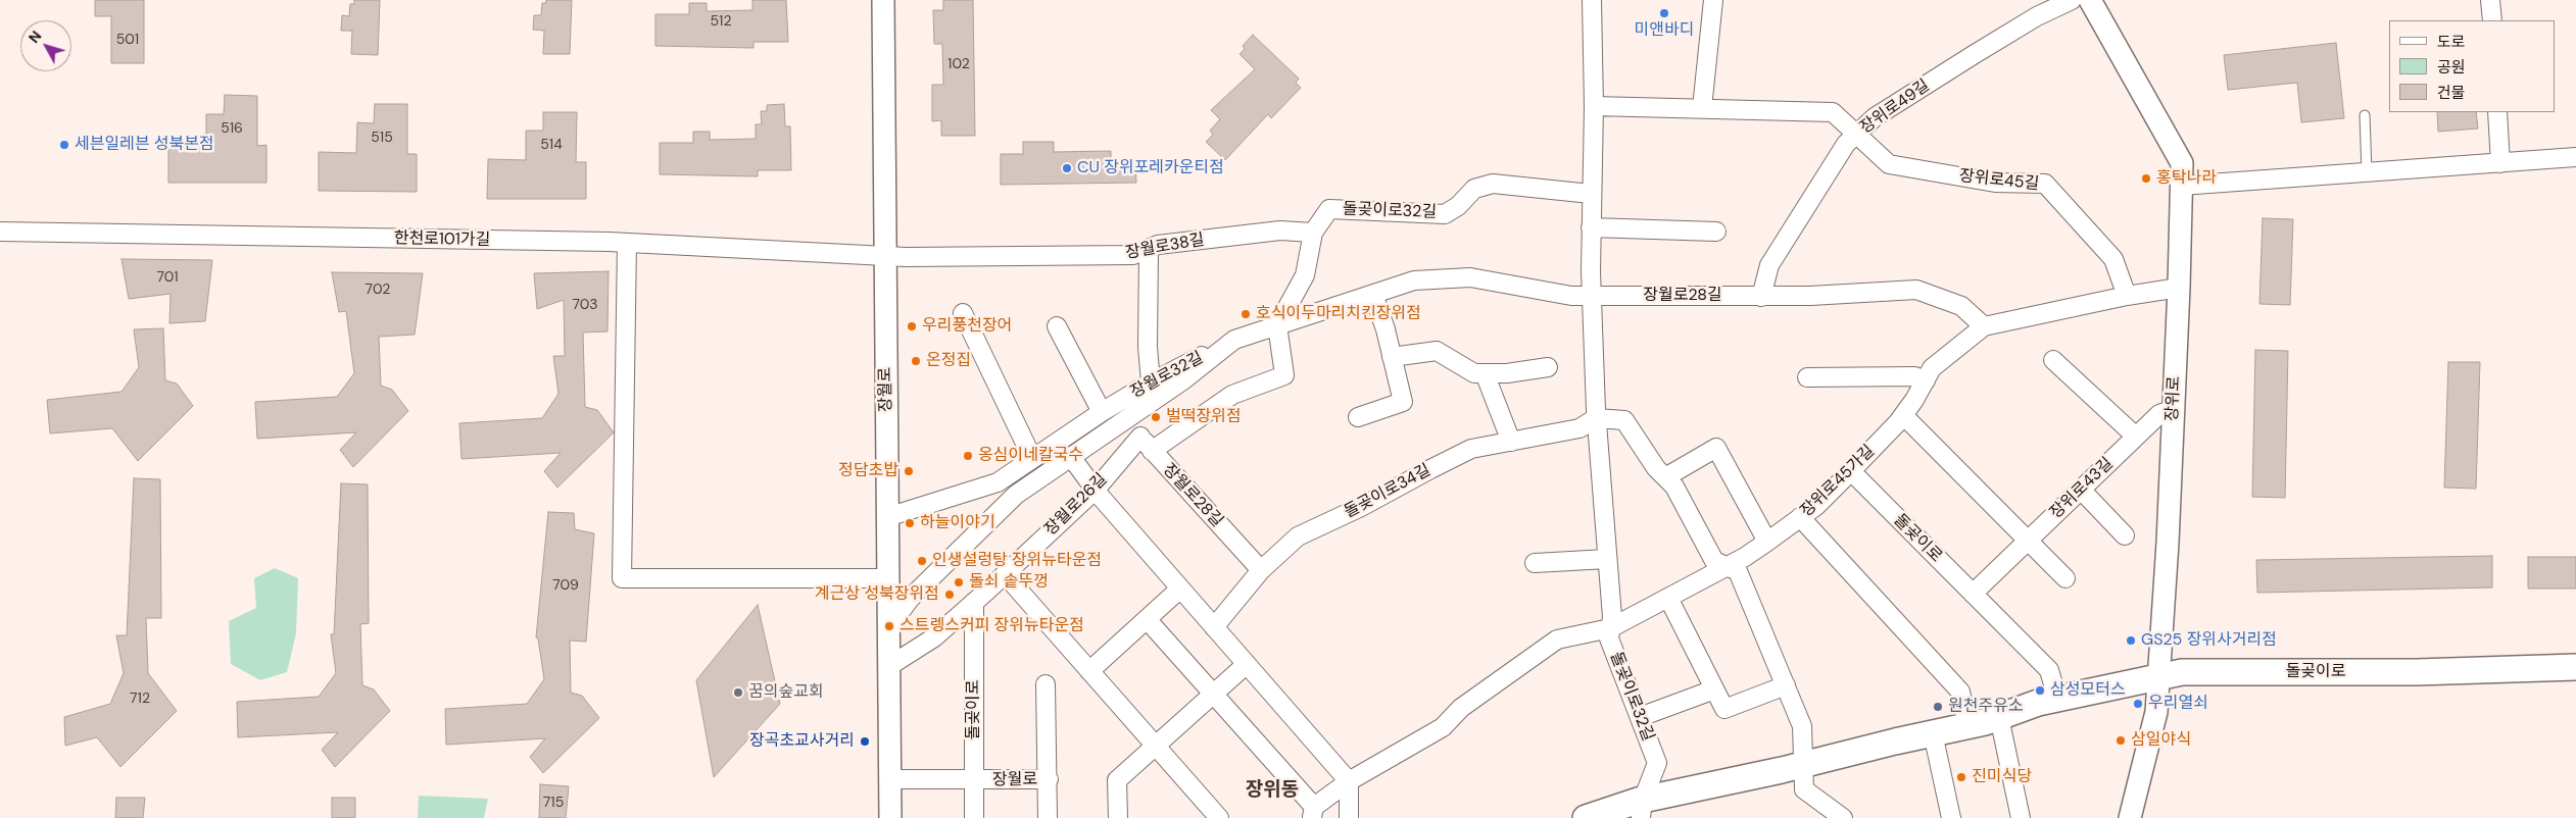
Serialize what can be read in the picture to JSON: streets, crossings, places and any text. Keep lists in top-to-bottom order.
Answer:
{
  "streets": {
    "main road": ["돌곶이로"],
    "street": [
      "장위로49길",
      "장위로45길",
      "돌곶이로32길",
      "한천로101가길",
      "장월로38길",
      "장월로28길",
      "장월로32길",
      "장월로",
      "장위로",
      "장위로45가길",
      "장위로43길",
      "돌곶이로34길",
      "장월로26길"
    ]
  },
  "crossings": [
    ["장위로49길", "장위로45길"],
    ["장위로49길", "장월로28길"],
    ["돌곶이로32길", "장월로38길"],
    ["돌곶이로32길", "장월로28길"],
    ["돌곶이로32길", "장위로45가길"],
    ["돌곶이로32길", "돌곶이로34길"],
    ["돌곶이로32길", "돌곶이로"],
    ["한천로101가길", "장월로38길"],
    ["한천로101가길", "장월로"],
    ["장월로38길", "장월로"],
    ["장월로28길", "장월로32길"],
    ["장월로28길", "장월로"],
    ["장월로28길", "장위로45가길"],
    ["장월로28길", "돌곶이로34길"],
    ["장월로28길", "장월로26길"],
    ["장월로32길", "장월로"],
    ["장월로", "장월로26길"],
    ["장월로", "돌곶이로"],
    ["장위로", "장위로43길"],
    ["장위로", "돌곶이로"],
    ["장위로45가길", "돌곶이로"],
    ["장위로43길", "돌곶이로"],
    ["장월로26길", "돌곶이로"]
  ],
  "districts": ["장위동"],
  "places": [
    "미앤바디",
    "세븐일레븐 성북본점",
    "CU 장위포레카운티점",
    "홍탁나라",
    "호식이두마리치킨장위점",
    "우리풍천장어",
    "온정집",
    "벌떡장위점",
    "옹심이네칼국수",
    "정담초밥",
    "하늘이야기",
    "인생설렁탕 장위뉴타운점",
    "돌쇠 솥뚜껑",
    "계근상 성북장위점",
    "스트렝스커피 장위뉴타운점",
    "GS25 장위사거리점",
    "삼성모터스",
    "꿈의숲교회",
    "우리열쇠",
    "원천주유소",
    "삼일야식",
    "장곡초교사거리",
    "진미식당"
  ],
  "house_numbers": [
    "512",
    "501",
    "102",
    "516",
    "515",
    "514",
    "701",
    "702",
    "703",
    "709",
    "712",
    "715"
  ],
  "legend": ["도로", "공원", "건물"],
  "north": "top left"
}
